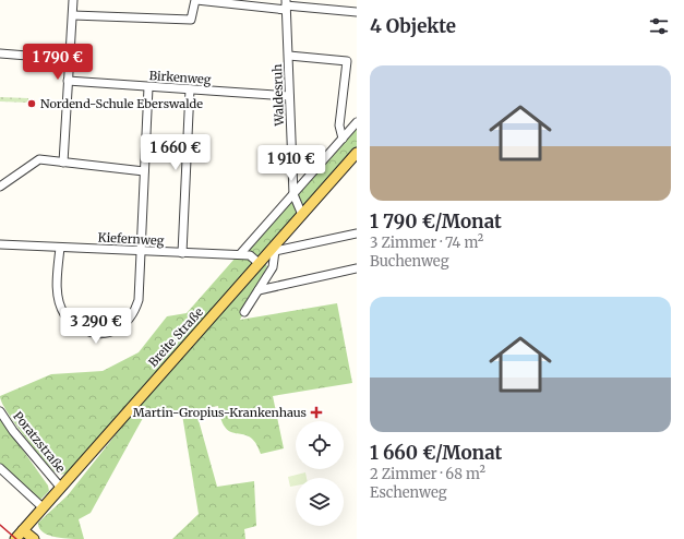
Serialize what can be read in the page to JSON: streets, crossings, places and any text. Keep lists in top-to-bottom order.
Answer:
{
  "streets": {
    "main road": ["Breite Straße"],
    "street": [
      "Birkenweg",
      "Waldesruh",
      "Kiefernweg",
      "Poratzstraße"
    ]
  },
  "crossings": [
    ["Birkenweg", "Waldesruh"],
    ["Waldesruh", "Breite Straße"],
    ["Kiefernweg", "Breite Straße"],
    ["Breite Straße", "Poratzstraße"]
  ],
  "places": {
    "other": ["Nordend-Schule Eberswalde"],
    "health": ["Martin-Gropius-Krankenhaus"]
  },
  "page": {
    "heading": "4 Objekte",
    "price": [
      "1 790 €",
      "1 660 €",
      "1 910 €",
      "3 290 €"
    ],
    "list": [
      {
        "name": "1 790 €/Monat",
        "note": "3 Zimmer · 74 m² · Buchenweg"
      },
      {
        "name": "1 660 €/Monat",
        "note": "2 Zimmer · 68 m² · Eschenweg"
      }
    ]
  }
}
